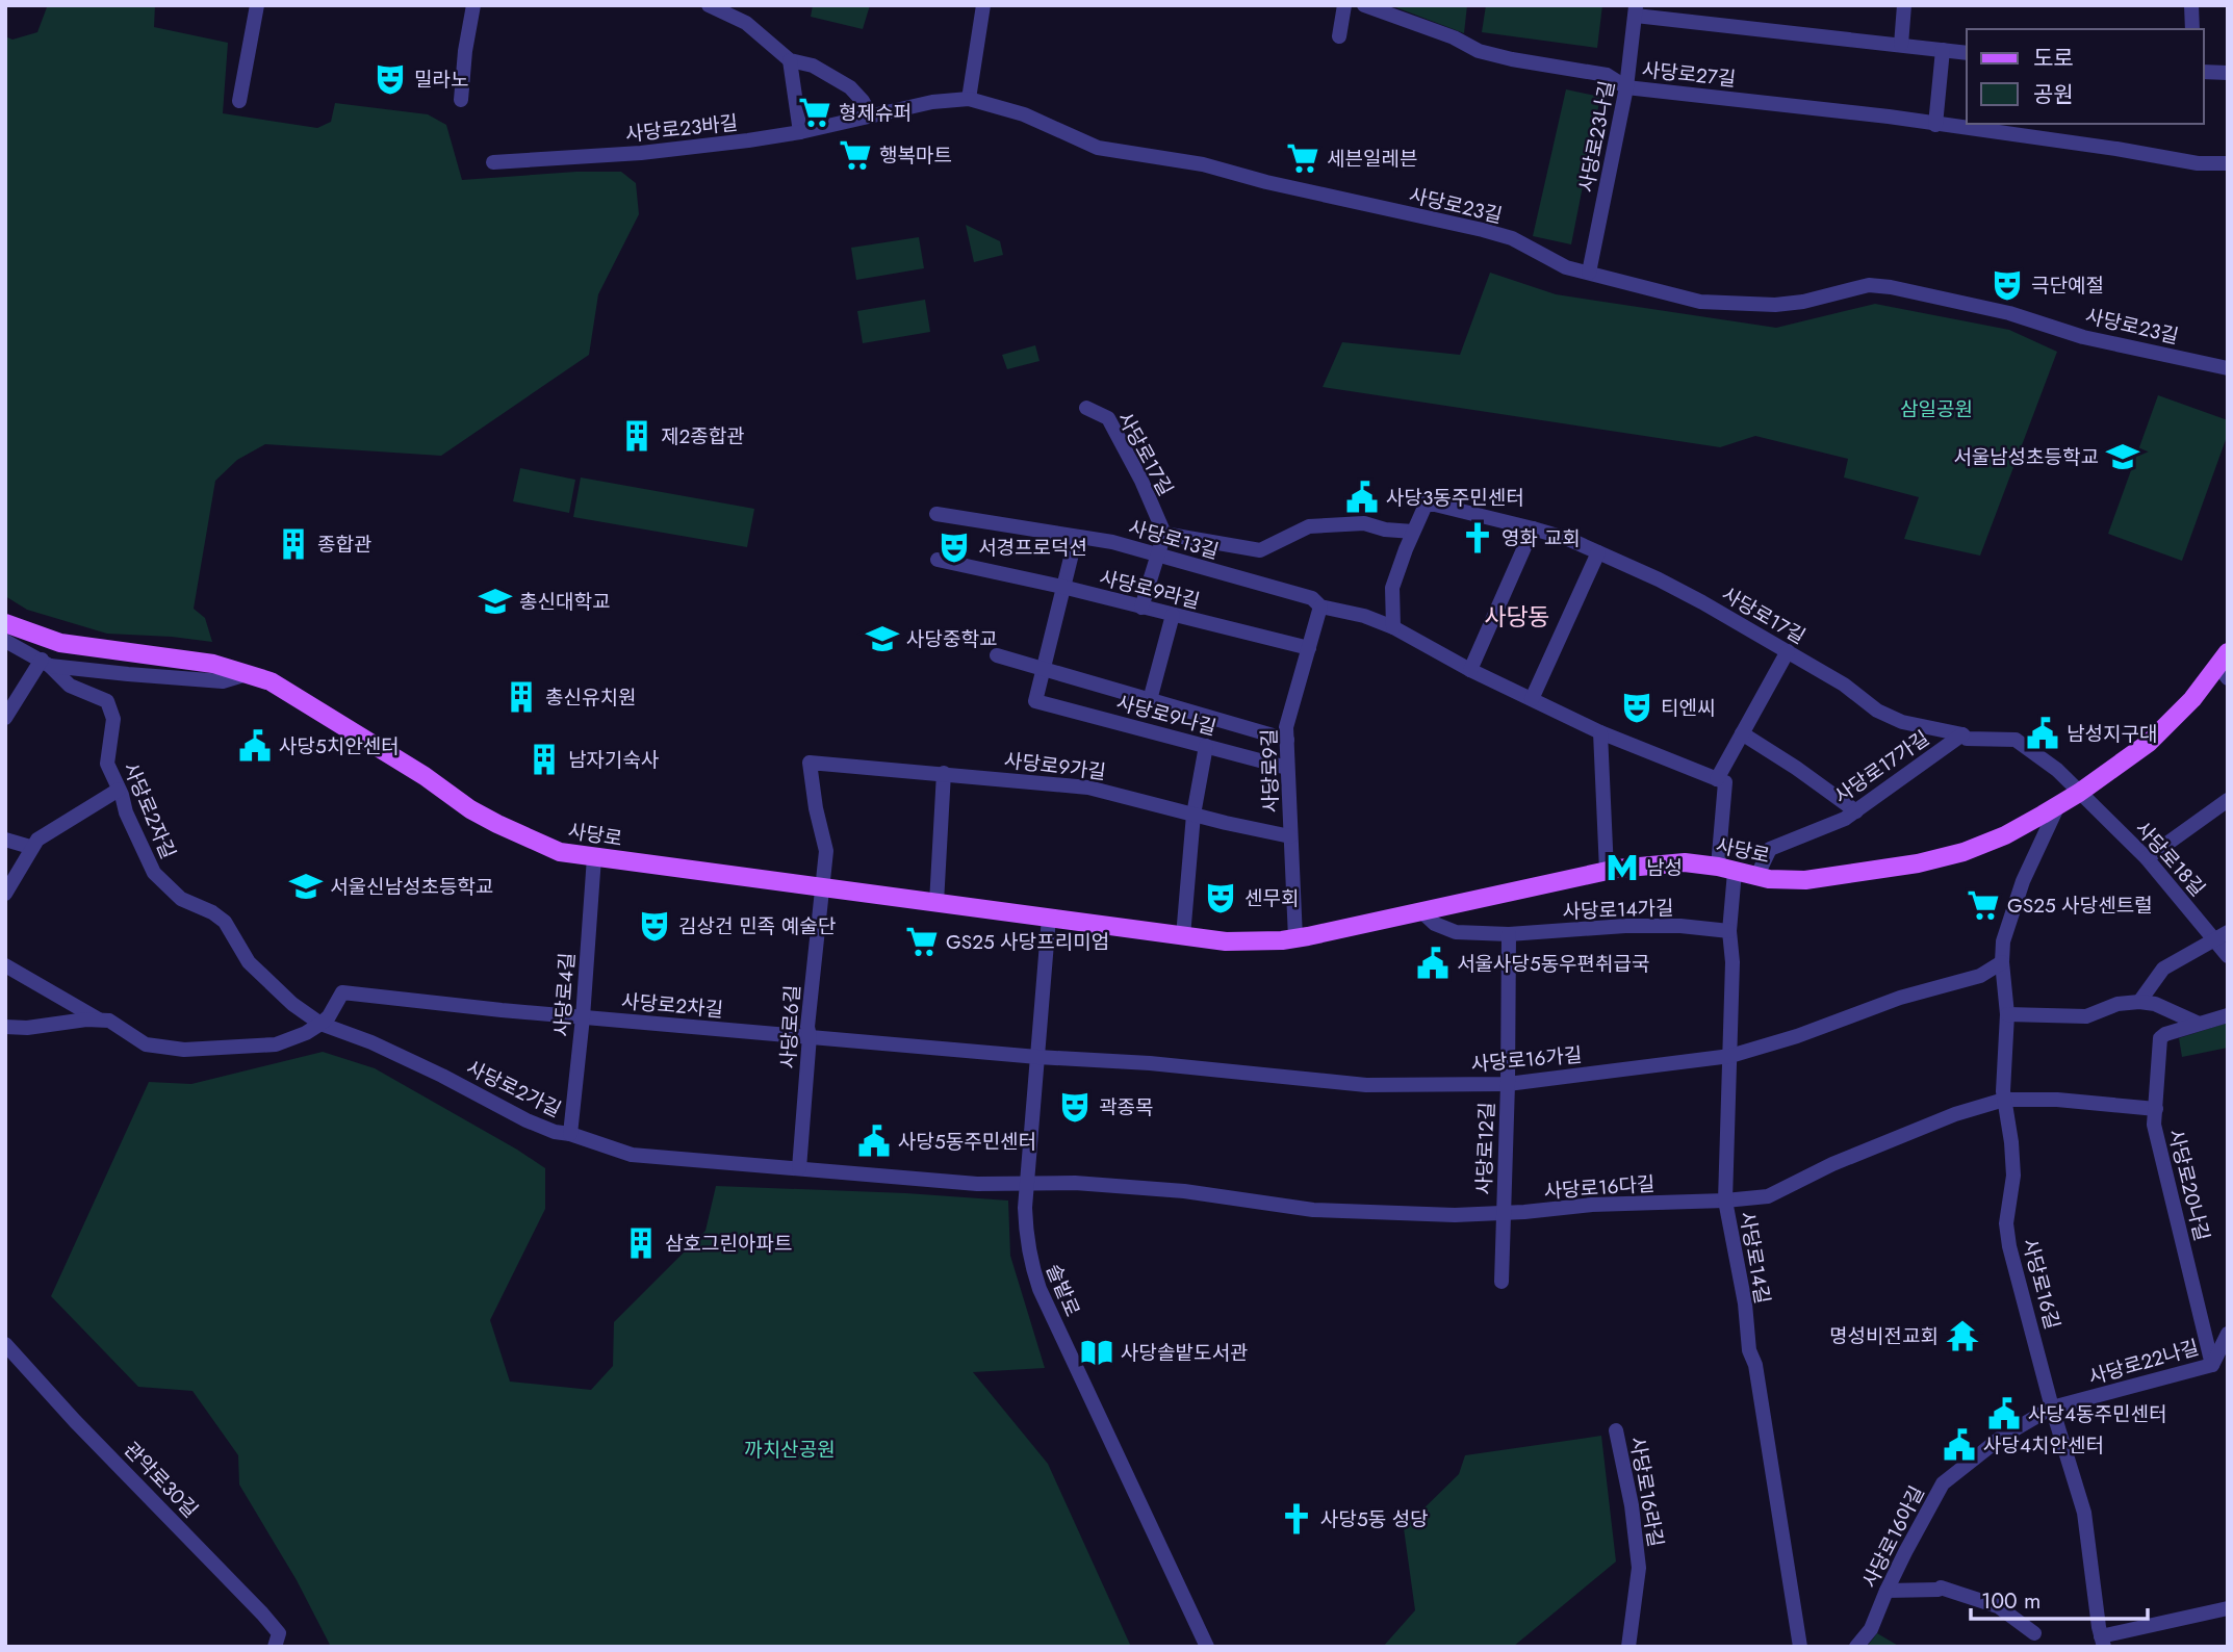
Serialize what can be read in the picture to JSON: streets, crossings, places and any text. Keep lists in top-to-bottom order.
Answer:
{
  "streets": {
    "main road": ["사당로"],
    "street": [
      "사당로27길",
      "사당로23바길",
      "사당로23나길",
      "사당로23길",
      "사당로17길",
      "사당로13길",
      "사당로9라길",
      "사당로9나길",
      "사당로9가길",
      "사당로17가길",
      "사당로9길",
      "사당로2자길",
      "사당로18길",
      "사당로14가길",
      "사당로4길",
      "사당로2차길",
      "사당로6길",
      "사당로16가길",
      "사당로2가길",
      "사당로12길",
      "사당로20나길",
      "사당로16다길",
      "사당로14길",
      "사당로16길",
      "솔밭로",
      "사당로22나길",
      "관악로30길",
      "사당로16라길",
      "사당로16아길"
    ]
  },
  "crossings": [
    ["사당로27길", "사당로23나길"],
    ["사당로23바길", "사당로23길"],
    ["사당로23나길", "사당로23길"],
    ["사당로17길", "사당로17가길"],
    ["사당로17길", "사당로"],
    ["사당로17길", "사당로18길"],
    ["사당로13길", "사당로9길"],
    ["사당로9라길", "사당로9길"],
    ["사당로9나길", "사당로9길"],
    ["사당로9가길", "사당로9길"],
    ["사당로9가길", "사당로6길"],
    ["사당로17가길", "사당로"],
    ["사당로9길", "사당로"],
    ["사당로2자길", "사당로2차길"],
    ["사당로2자길", "사당로2가길"],
    ["사당로", "사당로18길"],
    ["사당로", "사당로4길"],
    ["사당로", "사당로6길"],
    ["사당로", "사당로14길"],
    ["사당로", "사당로16길"],
    ["사당로", "솔밭로"],
    ["사당로14가길", "사당로12길"],
    ["사당로14가길", "사당로14길"],
    ["사당로4길", "사당로2차길"],
    ["사당로4길", "사당로2가길"],
    ["사당로2차길", "사당로6길"],
    ["사당로2차길", "사당로16가길"],
    ["사당로2차길", "사당로2가길"],
    ["사당로2차길", "솔밭로"],
    ["사당로6길", "사당로2가길"],
    ["사당로16가길", "사당로12길"],
    ["사당로16가길", "사당로14길"],
    ["사당로16가길", "사당로16길"],
    ["사당로16가길", "솔밭로"],
    ["사당로2가길", "사당로16다길"],
    ["사당로2가길", "솔밭로"],
    ["사당로12길", "사당로16다길"],
    ["사당로20나길", "사당로16다길"],
    ["사당로20나길", "사당로22나길"],
    ["사당로16다길", "사당로14길"],
    ["사당로16다길", "사당로16길"],
    ["사당로16다길", "솔밭로"],
    ["사당로16길", "사당로22나길"],
    ["사당로16길", "사당로16아길"],
    ["사당로22나길", "사당로16아길"]
  ],
  "districts": ["사당동"],
  "parks": ["삼일공원", "까치산공원"],
  "places": {
    "theatre": [
      "밀라노",
      "극단예절",
      "서경프로덕션",
      "티엔씨",
      "센무회",
      "김상건 민족 예술단",
      "곽종목"
    ],
    "supermarket": [
      "형제슈퍼",
      "행복마트",
      "세븐일레븐",
      "GS25 사당센트럴",
      "GS25 사당프리미엄"
    ],
    "building": [
      "제2종합관",
      "종합관",
      "총신유치원",
      "남자기숙사",
      "삼호그린아파트"
    ],
    "school or university": [
      "서울남성초등학교",
      "총신대학교",
      "사당중학교",
      "서울신남성초등학교"
    ],
    "public building": [
      "사당3동주민센터",
      "남성지구대",
      "사당5치안센터",
      "서울사당5동우편취급국",
      "사당5동주민센터",
      "사당4동주민센터",
      "사당4치안센터"
    ],
    "church": ["영화 교회", "사당5동 성당"],
    "metro station": ["남성"],
    "temple": ["명성비전교회"],
    "library": ["사당솔밭도서관"]
  },
  "legend": ["도로", "공원"],
  "scale_bar": "100 m"
}
